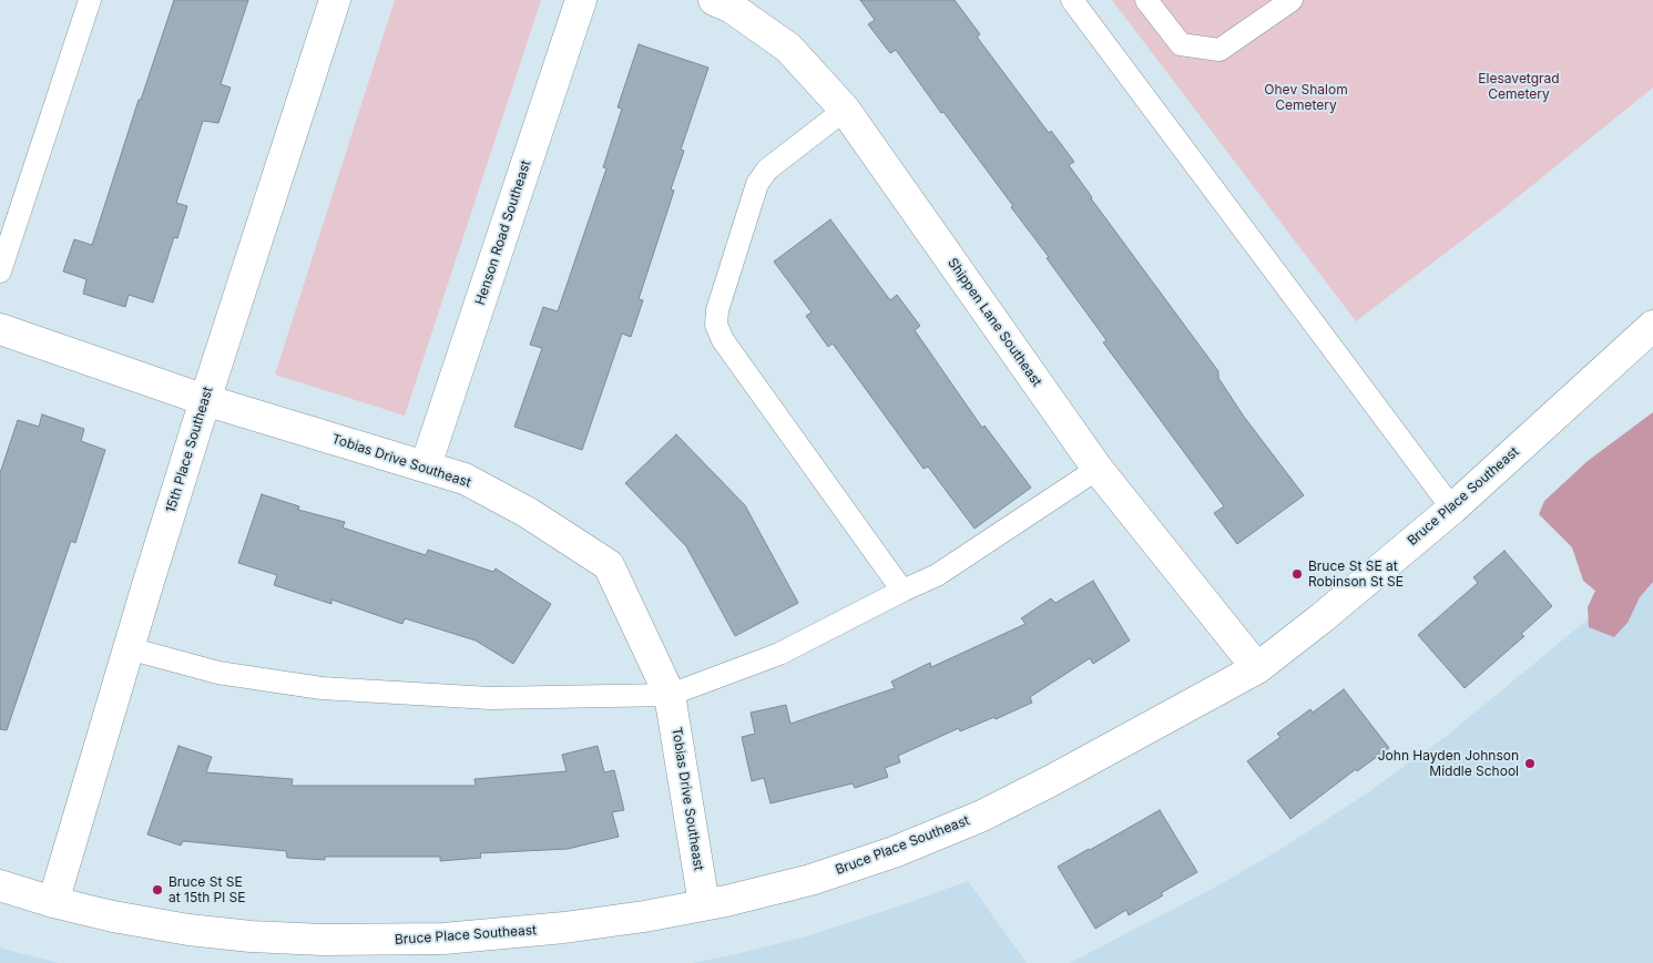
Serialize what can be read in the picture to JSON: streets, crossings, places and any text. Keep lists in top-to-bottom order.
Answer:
{
  "streets": {
    "street": [
      "Henson Road Southeast",
      "Shippen Lane Southeast",
      "15th Place Southeast",
      "Tobias Drive Southeast",
      "Bruce Place Southeast"
    ]
  },
  "crossings": [
    ["Henson Road Southeast", "Tobias Drive Southeast"],
    ["Shippen Lane Southeast", "Bruce Place Southeast"],
    ["15th Place Southeast", "Tobias Drive Southeast"],
    ["15th Place Southeast", "Bruce Place Southeast"],
    ["Tobias Drive Southeast", "Bruce Place Southeast"]
  ],
  "parks": ["Elesavetgrad Cemetery", "Ohev Shalom Cemetery"],
  "places": ["Bruce St SE at Robinson St SE", "John Hayden Johnson Middle School", "Bruce St SE at 15th Pl SE"]
}
